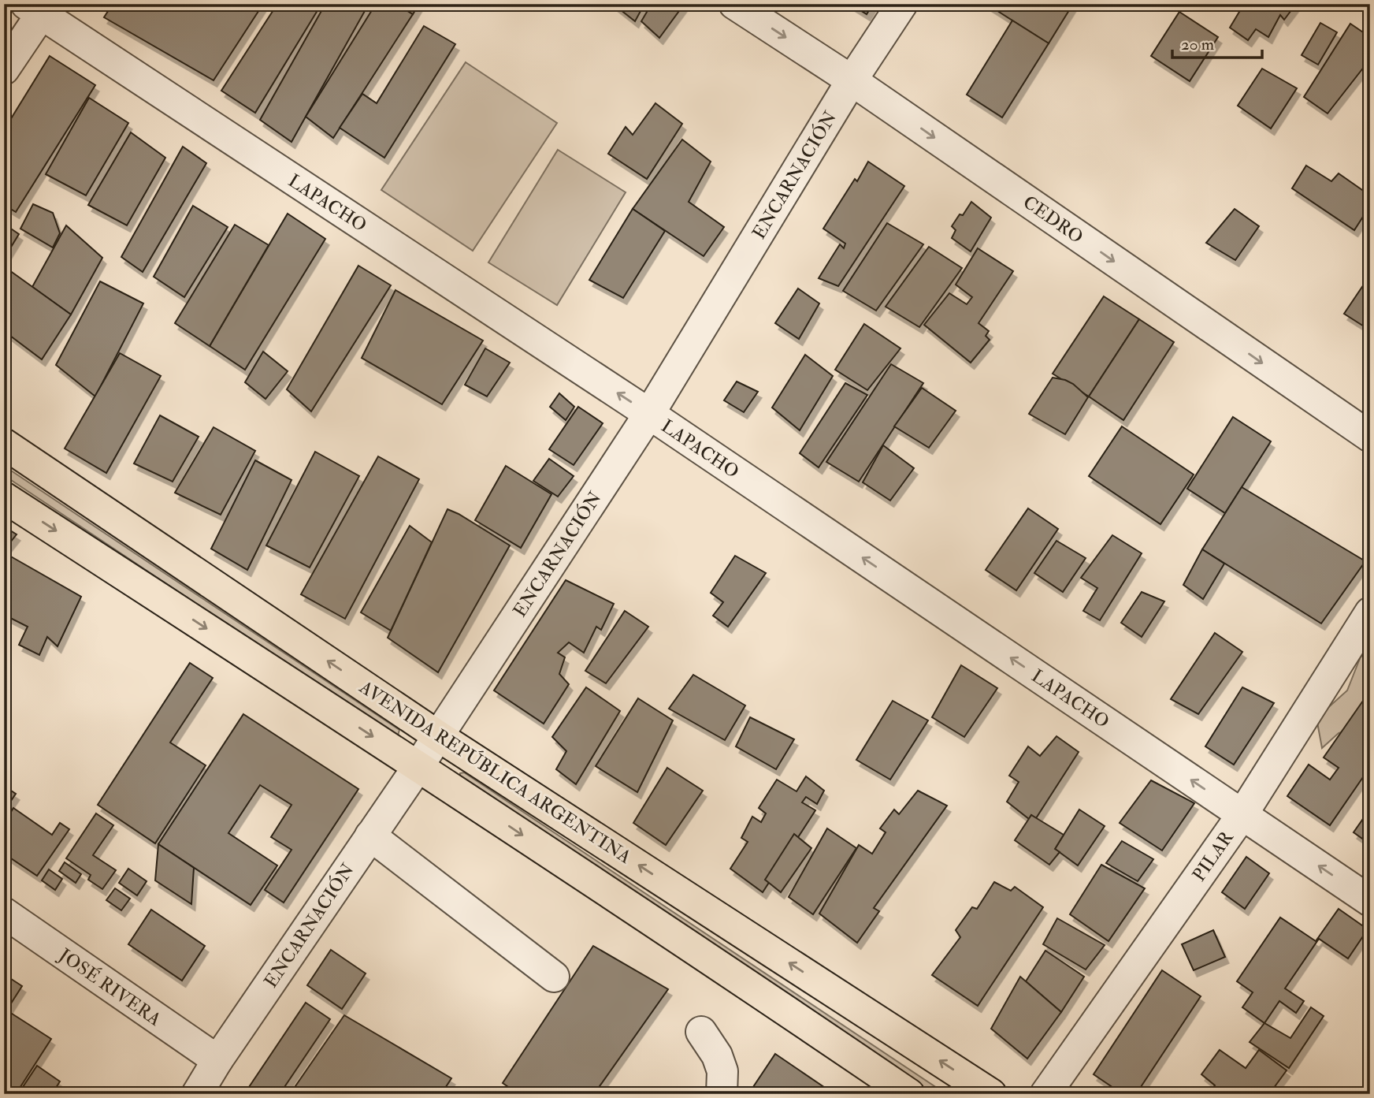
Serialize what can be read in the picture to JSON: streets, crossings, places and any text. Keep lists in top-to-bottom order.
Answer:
{
  "streets": {
    "highway": ["AVENIDA REPÚBLICA ARGENTINA"],
    "street": [
      "ENCARNACIÓN",
      "LAPACHO",
      "CEDRO",
      "PILAR",
      "JOSÉ RIVERA"
    ]
  },
  "crossings": [
    ["ENCARNACIÓN", "LAPACHO"],
    ["ENCARNACIÓN", "CEDRO"],
    ["ENCARNACIÓN", "AVENIDA REPÚBLICA ARGENTINA"],
    ["ENCARNACIÓN", "JOSÉ RIVERA"],
    ["LAPACHO", "PILAR"]
  ],
  "one_way": ["LAPACHO", "CEDRO"],
  "scale_bar": "20 m"
}
